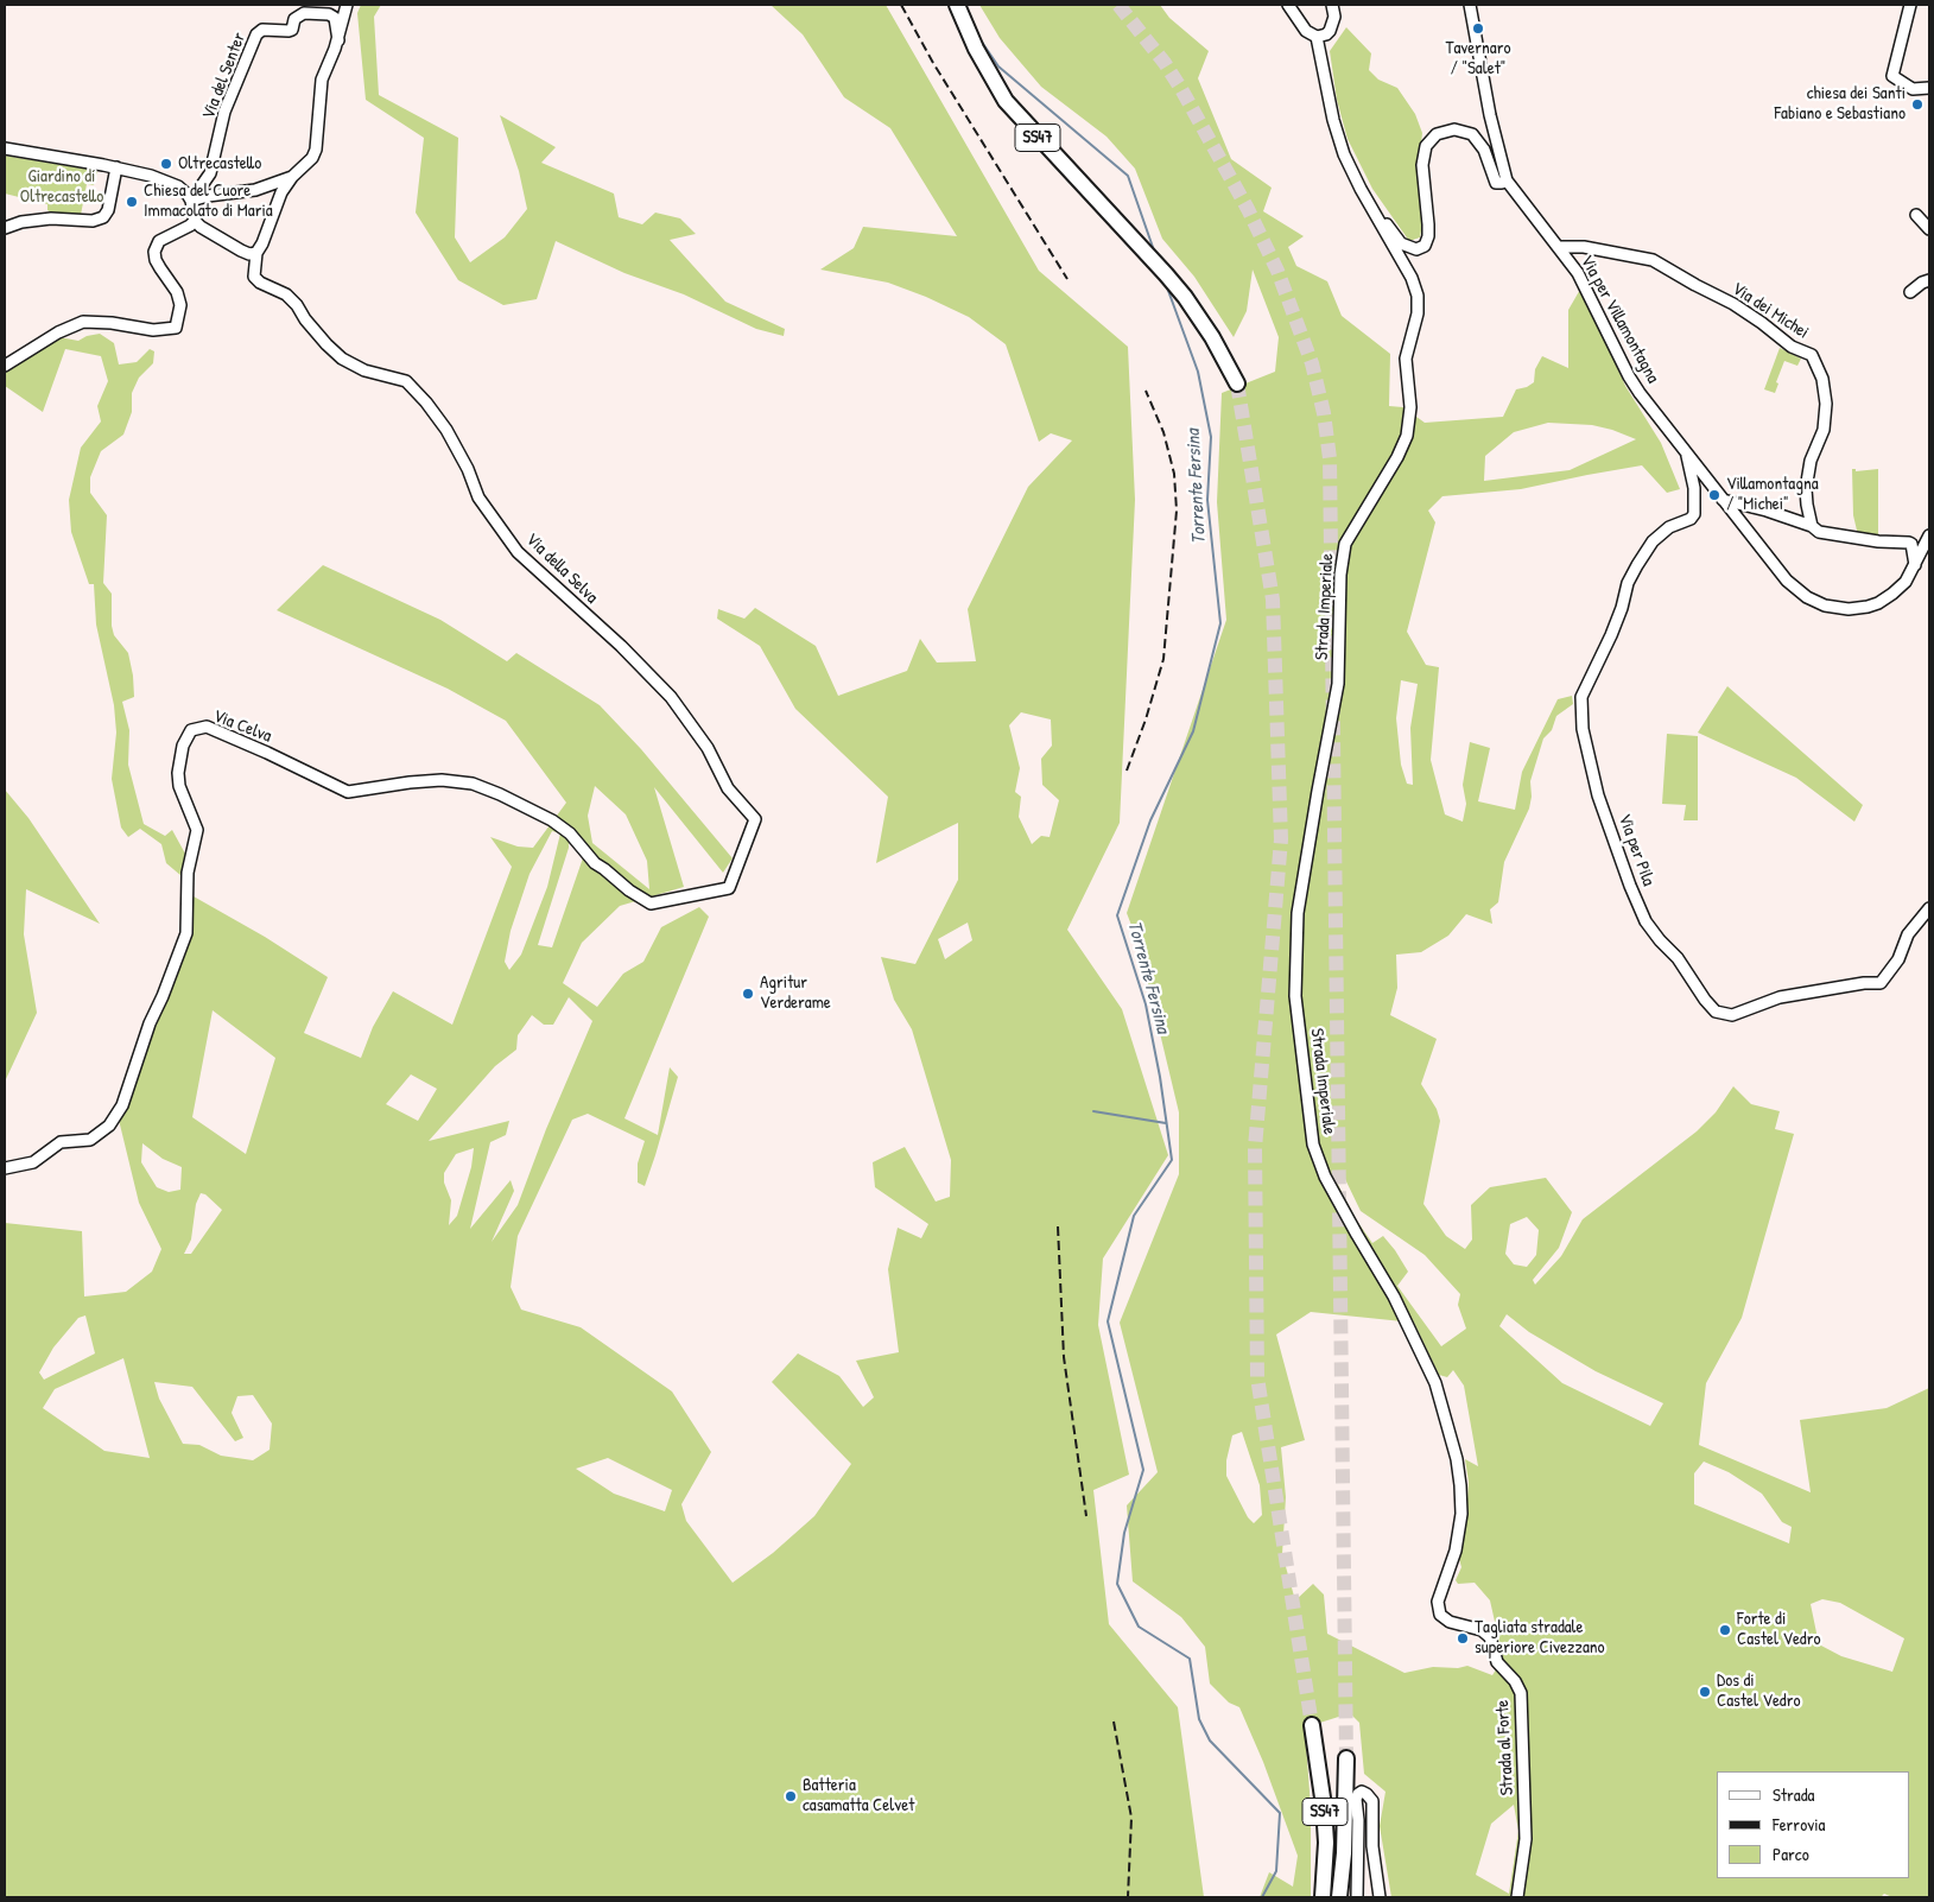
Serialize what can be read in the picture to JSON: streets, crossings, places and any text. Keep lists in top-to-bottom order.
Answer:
{
  "streets": {
    "highway": ["SS47"],
    "street": [
      "Via del Senter",
      "Via dei Michei",
      "Via per Villamontagna",
      "Via della Selva",
      "Strada Imperiale",
      "Via Celva",
      "Via per Pila",
      "Strada al Forte"
    ]
  },
  "crossings": [
    ["Via dei Michei", "Via per Villamontagna"],
    ["Via per Villamontagna", "Via per Pila"],
    ["Via della Selva", "Via Celva"],
    ["Strada Imperiale", "Strada al Forte"]
  ],
  "water": ["Torrente Fersina"],
  "parks": ["Giardino di Oltrecastello"],
  "places": [
    "Tavernaro / \"Salet\"",
    "chiesa dei Santi Fabiano e Sebastiano",
    "Oltrecastello",
    "Chiesa del Cuore Immacolato di Maria",
    "Villamontagna / \"Michei\"",
    "Agritur Verderame",
    "Forte di Castel Vedro",
    "Tagliata stradale superiore Civezzano",
    "Dos di Castel Vedro",
    "Batteria casamatta Celvet"
  ],
  "legend": ["Strada", "Ferrovia", "Parco"]
}
